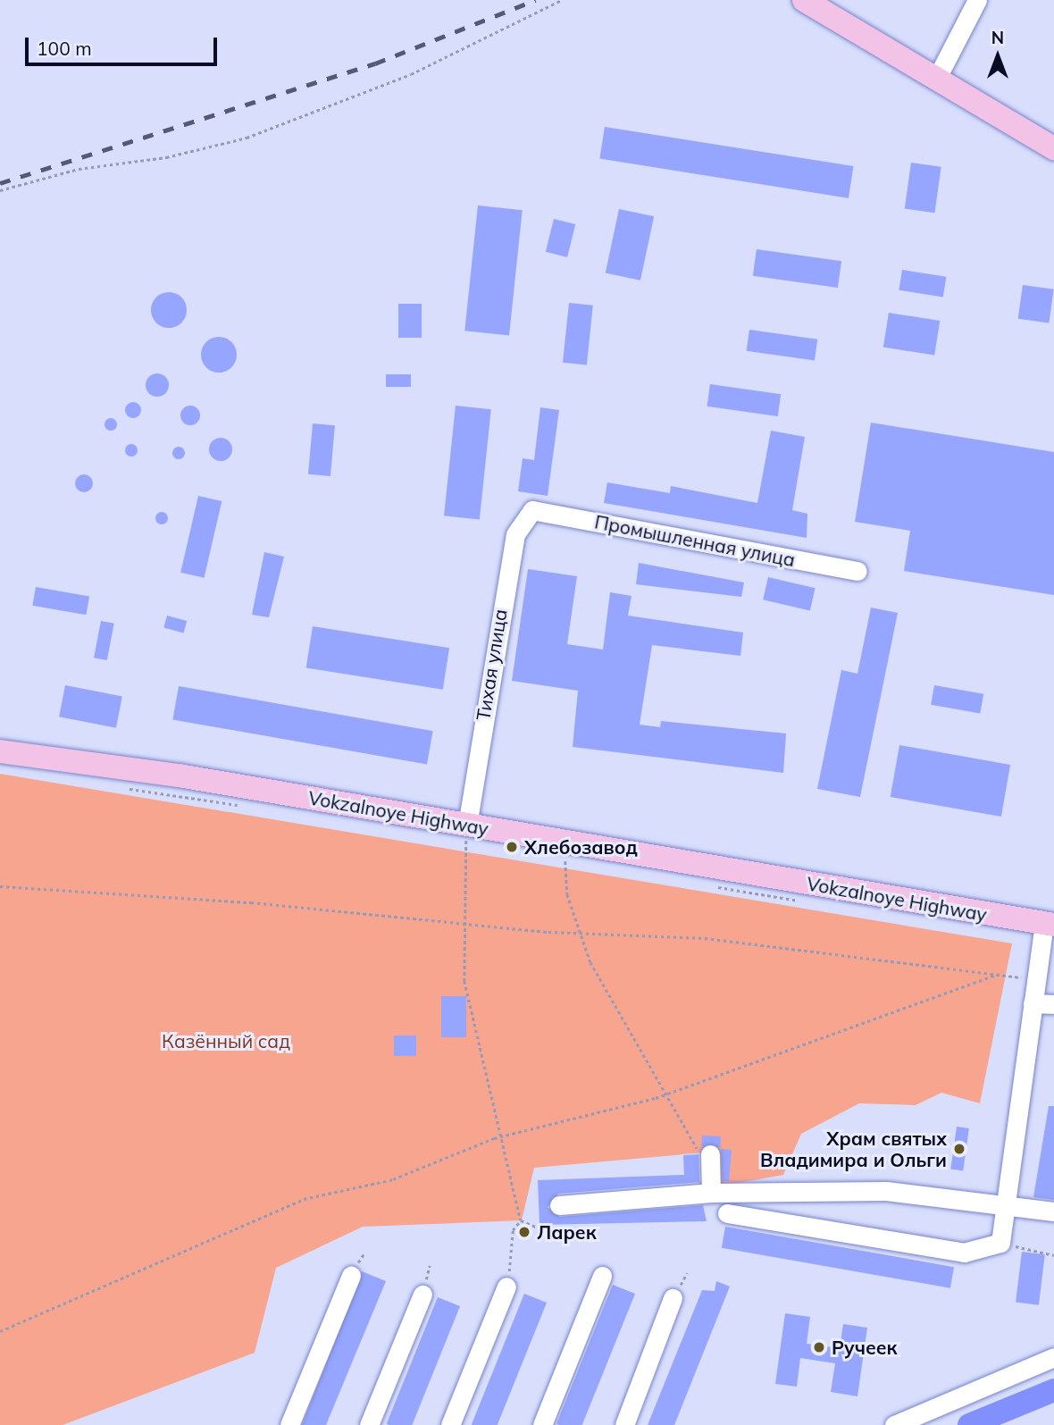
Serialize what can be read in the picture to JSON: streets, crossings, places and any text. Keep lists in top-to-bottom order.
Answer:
{
  "streets": {
    "main road": ["Vokzalnoye Highway"],
    "street": ["Промышленная улица", "Тихая улица"]
  },
  "crossings": [
    ["Промышленная улица", "Тихая улица"],
    ["Тихая улица", "Vokzalnoye Highway"]
  ],
  "parks": ["Казённый сад"],
  "places": [
    "Хлебозавод",
    "Храм святых Владимира и Ольги",
    "Ларек",
    "Ручеек"
  ],
  "scale_bar": "100 m",
  "north": "top"
}
